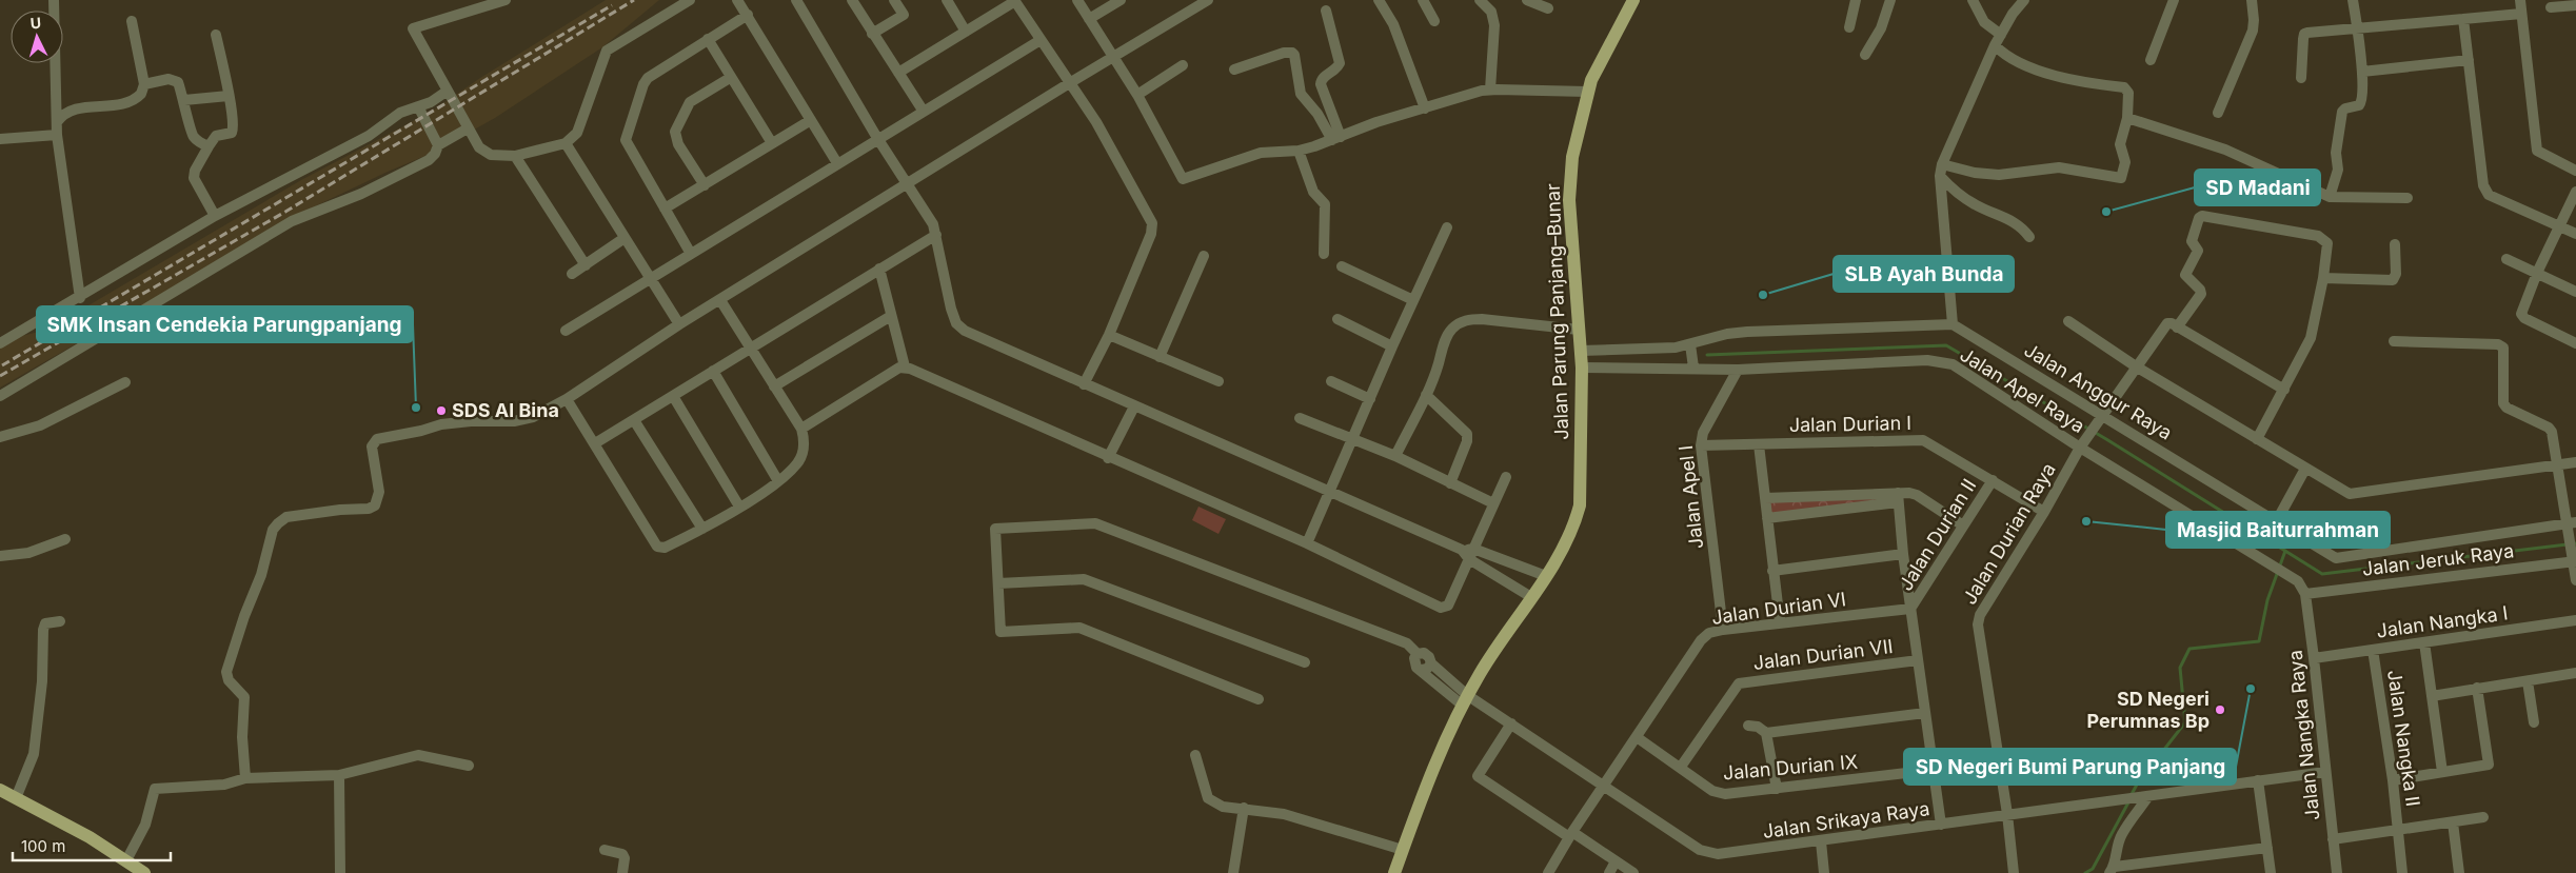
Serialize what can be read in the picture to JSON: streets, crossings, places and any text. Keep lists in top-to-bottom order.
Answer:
{
  "streets": {
    "main road": ["Jalan Parung Panjang–Bunar"],
    "street": [
      "Jalan Apel Raya",
      "Jalan Anggur Raya",
      "Jalan Durian I",
      "Jalan Apel I",
      "Jalan Durian Raya",
      "Jalan Durian II",
      "Jalan Jeruk Raya",
      "Jalan Durian VI",
      "Jalan Nangka I",
      "Jalan Durian VII",
      "Jalan Nangka Raya",
      "Jalan Nangka II",
      "Jalan Durian IX",
      "Jalan Srikaya Raya"
    ]
  },
  "crossings": [
    ["Jalan Parung Panjang–Bunar", "Jalan Apel Raya"],
    ["Jalan Parung Panjang–Bunar", "Jalan Srikaya Raya"],
    ["Jalan Apel Raya", "Jalan Apel I"],
    ["Jalan Apel Raya", "Jalan Durian Raya"],
    ["Jalan Apel Raya", "Jalan Jeruk Raya"],
    ["Jalan Apel Raya", "Jalan Nangka Raya"],
    ["Jalan Anggur Raya", "Jalan Durian Raya"],
    ["Jalan Durian I", "Jalan Apel I"],
    ["Jalan Durian I", "Jalan Durian Raya"],
    ["Jalan Durian I", "Jalan Durian II"],
    ["Jalan Apel I", "Jalan Durian VI"],
    ["Jalan Durian Raya", "Jalan Srikaya Raya"],
    ["Jalan Durian II", "Jalan Durian VI"],
    ["Jalan Durian II", "Jalan Durian VII"],
    ["Jalan Durian II", "Jalan Durian IX"],
    ["Jalan Durian II", "Jalan Srikaya Raya"],
    ["Jalan Jeruk Raya", "Jalan Nangka Raya"],
    ["Jalan Durian VI", "Jalan Durian IX"],
    ["Jalan Durian VI", "Jalan Srikaya Raya"],
    ["Jalan Nangka I", "Jalan Nangka Raya"],
    ["Jalan Nangka I", "Jalan Nangka II"],
    ["Jalan Durian VII", "Jalan Durian IX"]
  ],
  "places": [
    "SD Madani",
    "SLB Ayah Bunda",
    "SMK Insan Cendekia Parungpanjang",
    "SDS Al Bina",
    "Masjid Baiturrahman",
    "SD Negeri Bumi Parung Panjang",
    "SD Negeri Perumnas Bp"
  ],
  "scale_bar": "100 m",
  "north": "top"
}
